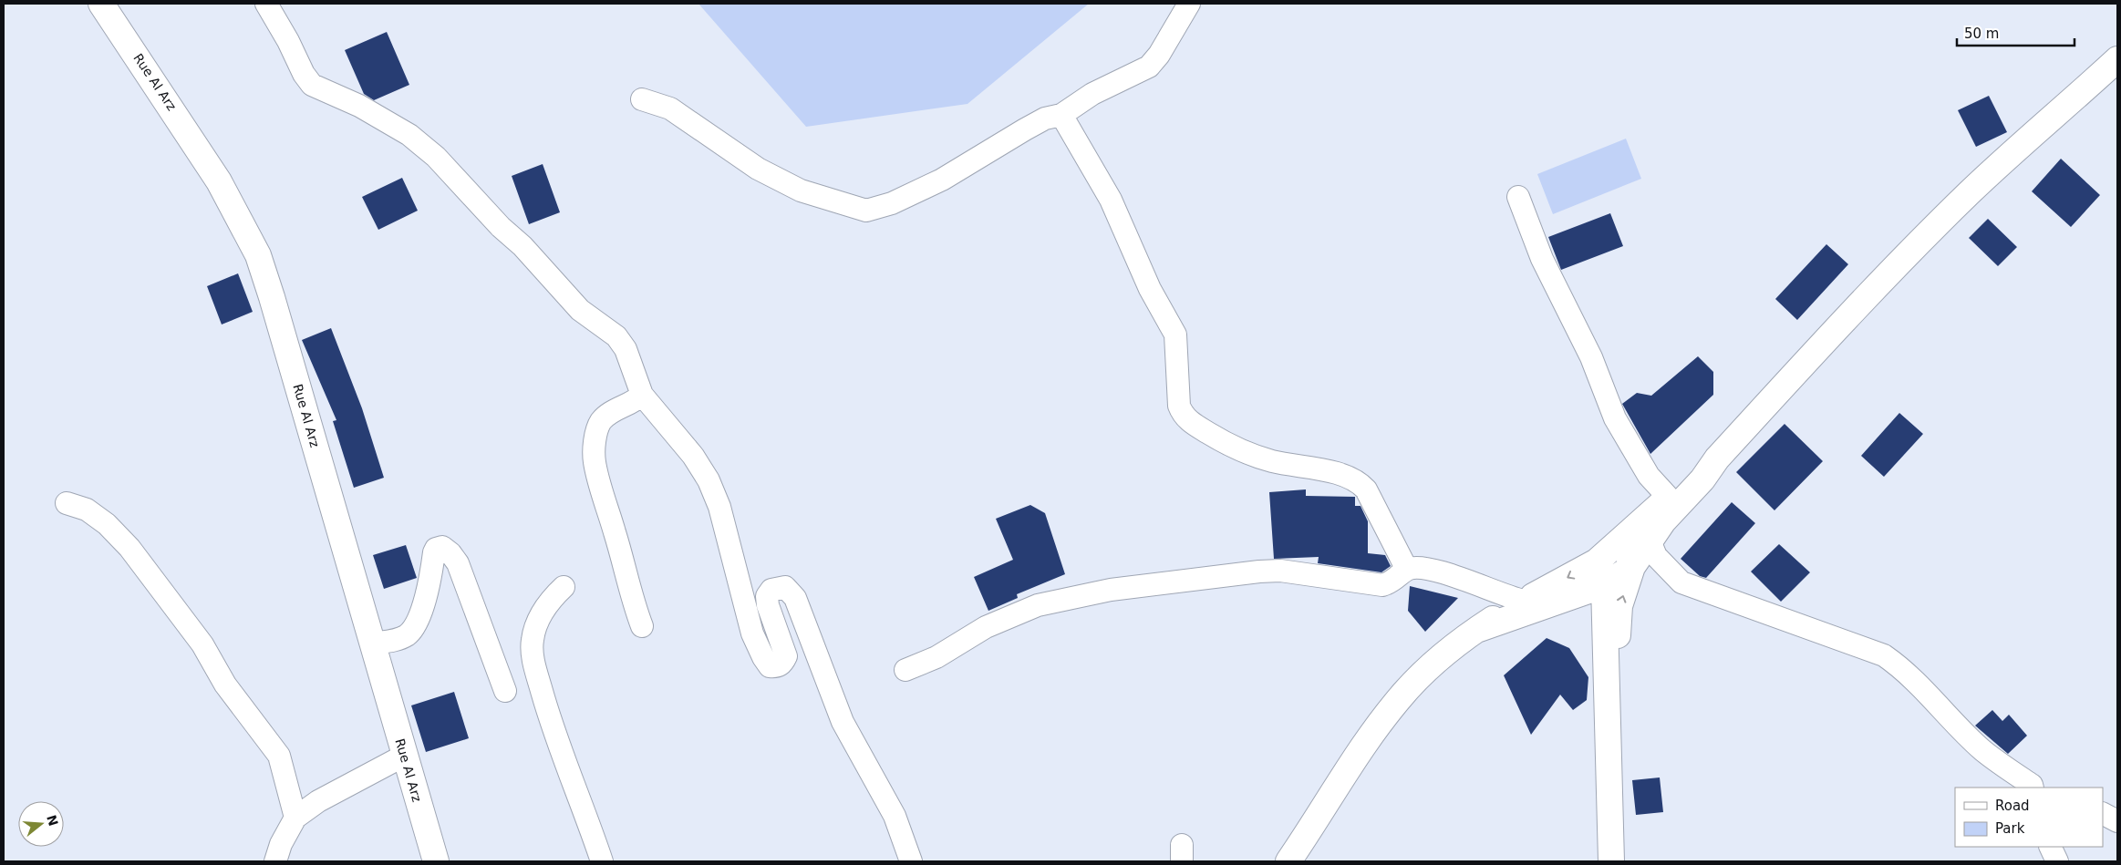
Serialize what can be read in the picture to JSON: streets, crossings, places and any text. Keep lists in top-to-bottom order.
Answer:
{
  "streets": {
    "main road": ["Rue Al Arz"]
  },
  "legend": ["Road", "Park"],
  "scale_bar": "50 m",
  "north": "right"
}
